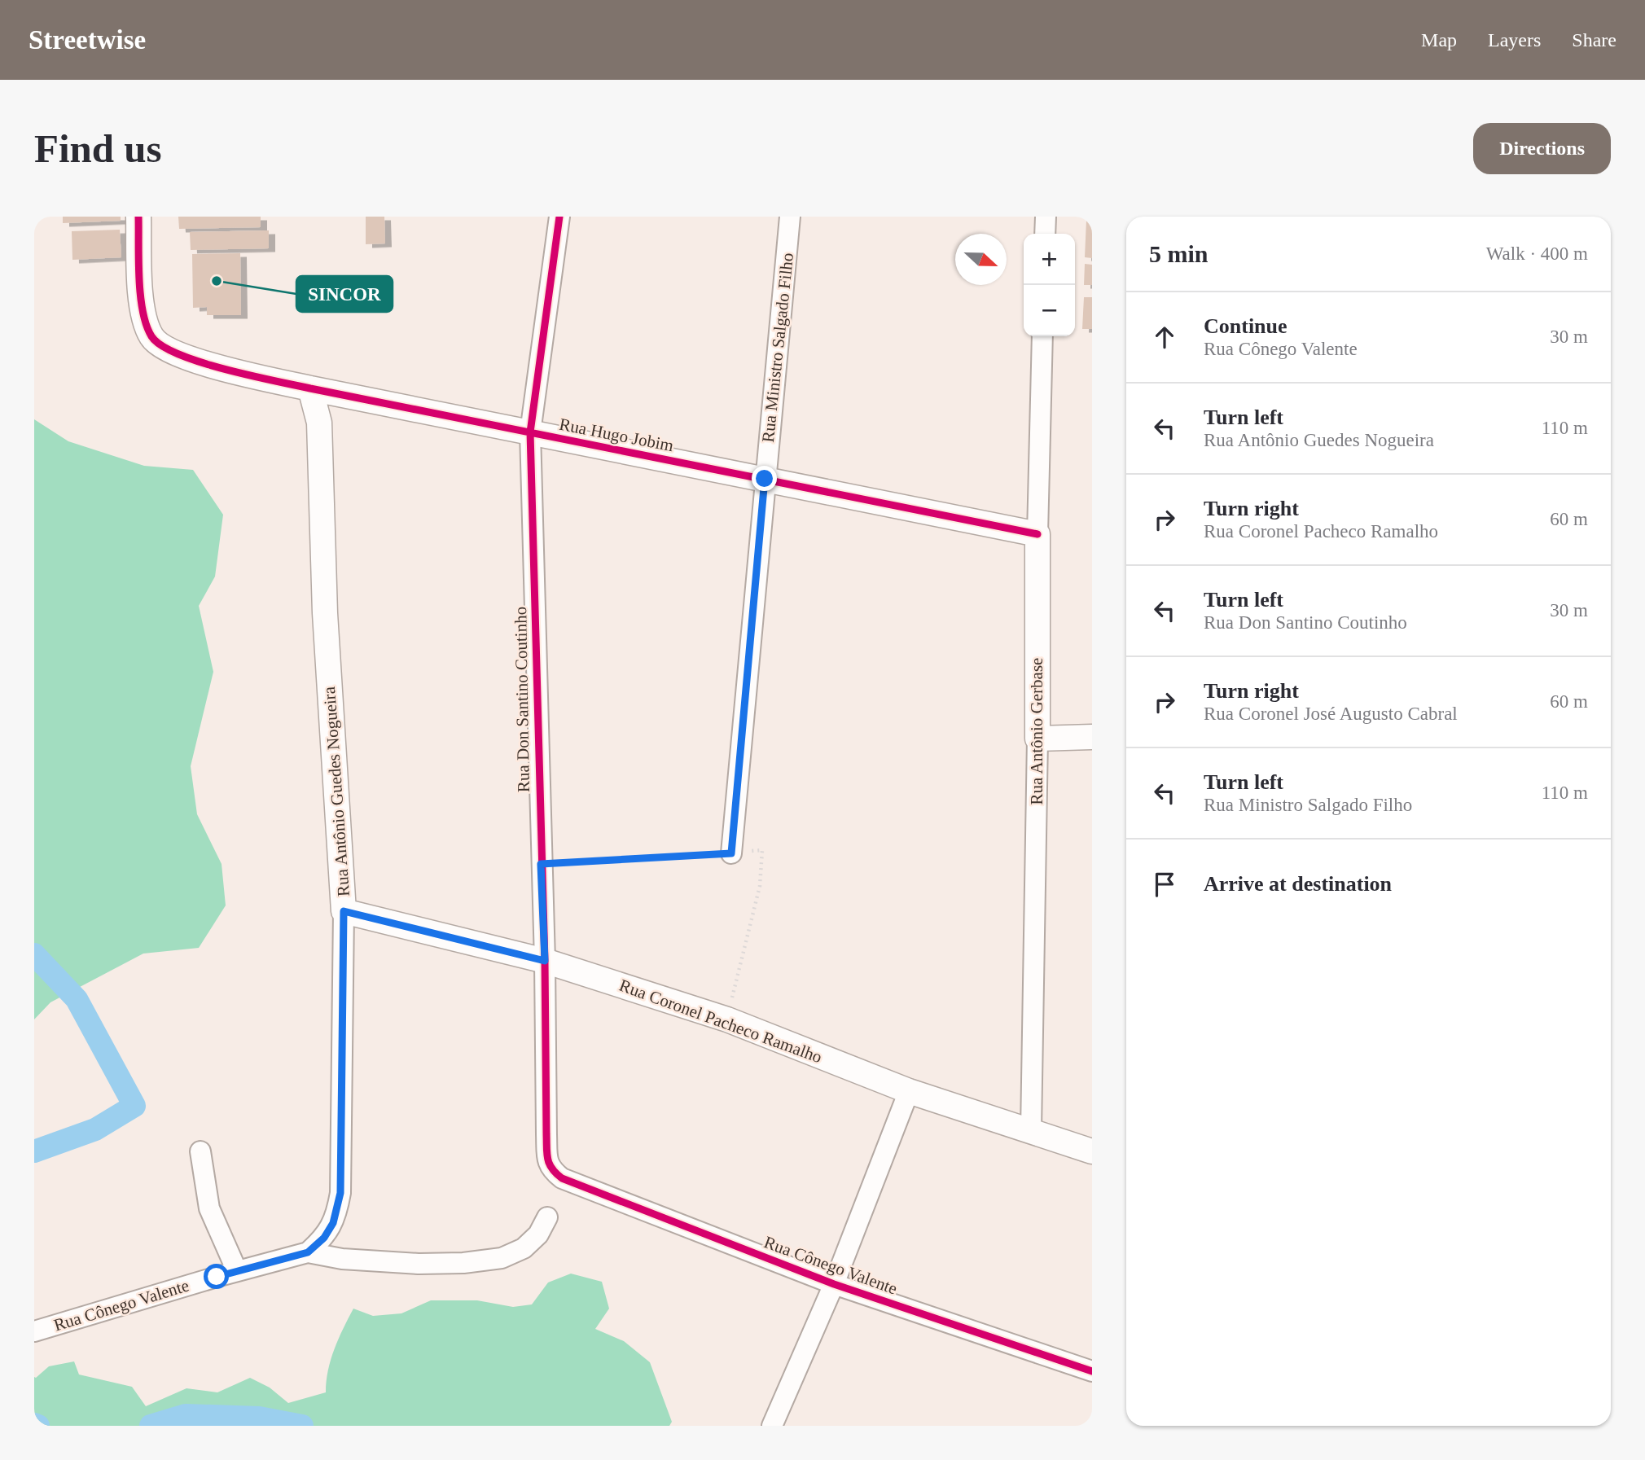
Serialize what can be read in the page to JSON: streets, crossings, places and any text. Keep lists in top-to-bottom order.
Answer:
{
  "streets": {
    "street": [
      "Rua Ministro Salgado Filho",
      "Rua Hugo Jobim",
      "Rua Don Santino Coutinho",
      "Rua Antônio Gerbase",
      "Rua Antônio Guedes Nogueira",
      "Rua Coronel Pacheco Ramalho",
      "Rua Cônego Valente"
    ]
  },
  "crossings": [
    ["Rua Ministro Salgado Filho", "Rua Hugo Jobim"],
    ["Rua Hugo Jobim", "Rua Don Santino Coutinho"],
    ["Rua Hugo Jobim", "Rua Antônio Gerbase"],
    ["Rua Hugo Jobim", "Rua Antônio Guedes Nogueira"],
    ["Rua Don Santino Coutinho", "Rua Coronel Pacheco Ramalho"],
    ["Rua Don Santino Coutinho", "Rua Cônego Valente"],
    ["Rua Antônio Gerbase", "Rua Coronel Pacheco Ramalho"],
    ["Rua Antônio Guedes Nogueira", "Rua Coronel Pacheco Ramalho"],
    ["Rua Antônio Guedes Nogueira", "Rua Cônego Valente"]
  ],
  "places": ["SINCOR"],
  "north": "right",
  "page": {
    "header": "Streetwise",
    "nav": ["Map", "Layers", "Share"],
    "buttons": "Directions",
    "title": "Find us",
    "heading": ["5 min", "Walk · 400 m"],
    "map_buttons": ["+", "−"],
    "list": [
      ["Continue", "Rua Cônego Valente", "30 m"],
      ["Turn left", "Rua Antônio Guedes Nogueira", "110 m"],
      ["Turn right", "Rua Coronel Pacheco Ramalho", "60 m"],
      ["Turn left", "Rua Don Santino Coutinho", "30 m"],
      ["Turn right", "Rua Coronel José Augusto Cabral", "60 m"],
      ["Turn left", "Rua Ministro Salgado Filho", "110 m"],
      "Arrive at destination"
    ]
  }
}
